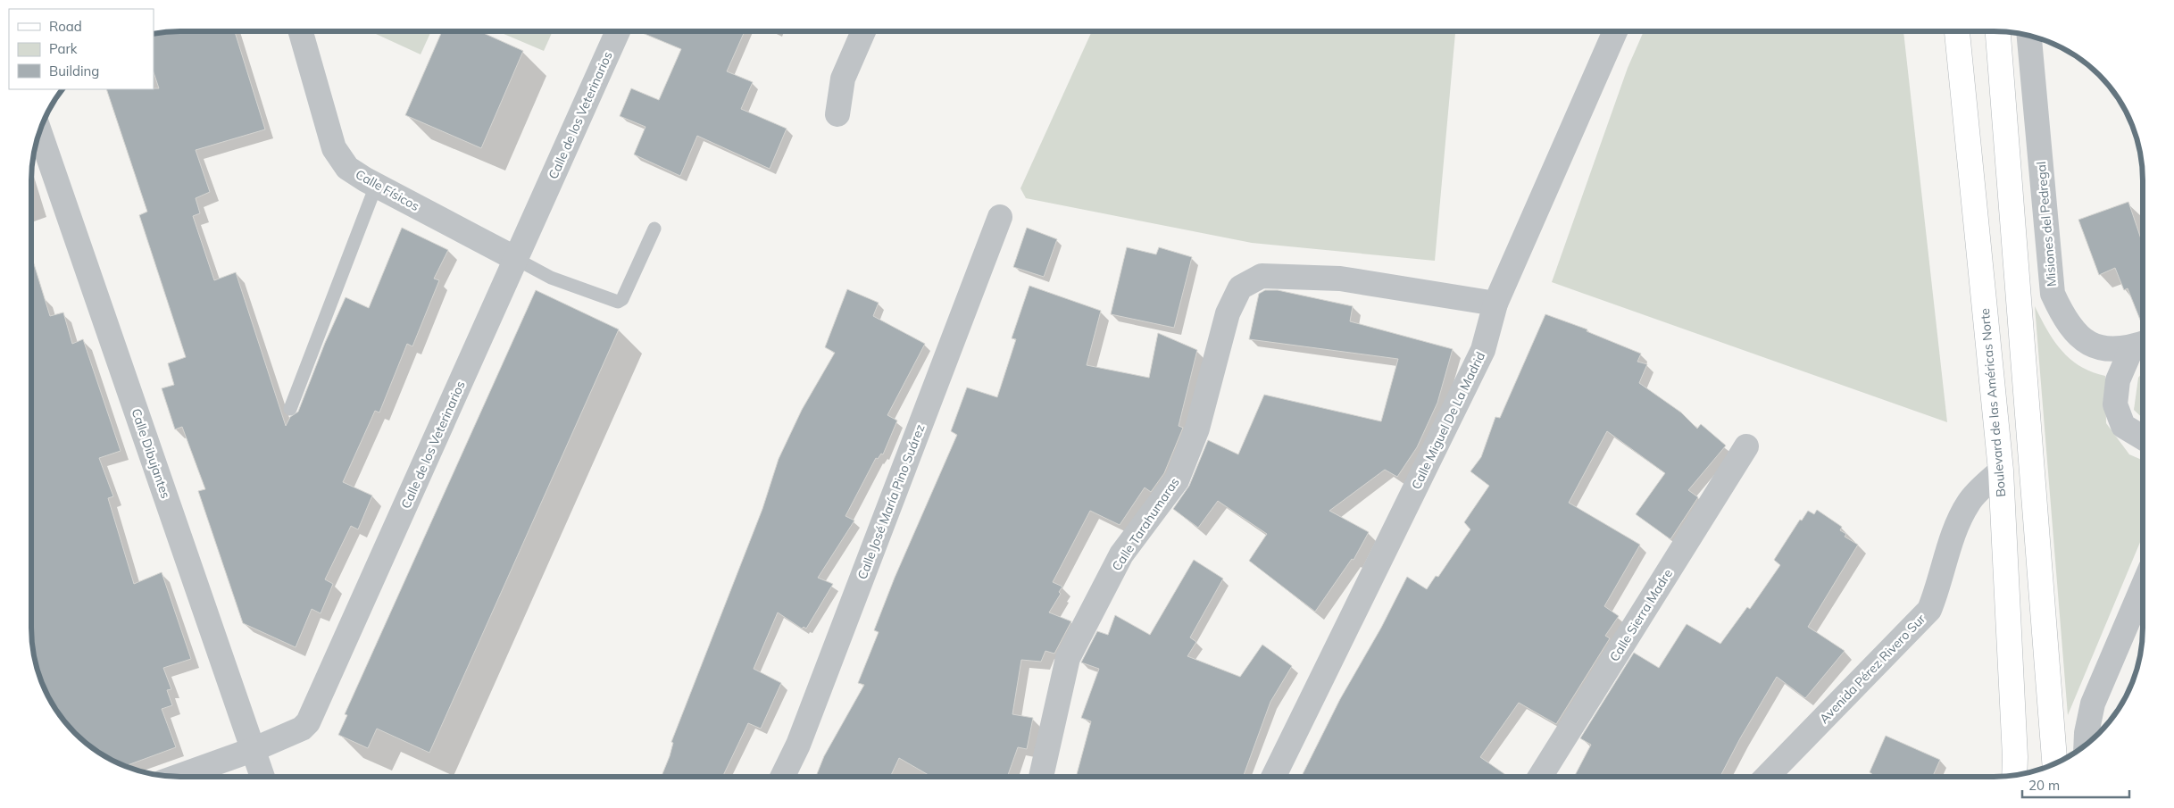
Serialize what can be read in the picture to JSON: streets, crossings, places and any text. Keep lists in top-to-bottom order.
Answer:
{
  "streets": {
    "main road": ["Boulevard de las Américas Norte"],
    "street": [
      "Calle de los Veterinarios",
      "Calle Físicos",
      "Misiones del Pedregal",
      "Calle Miguel De La Madrid",
      "Calle Dibujantes",
      "Calle José María Pino Suárez",
      "Calle Tarahumaras",
      "Calle Sierra Madre",
      "Avenida Pérez Rivero Sur"
    ]
  },
  "crossings": [
    ["Calle de los Veterinarios", "Calle Físicos"],
    ["Calle de los Veterinarios", "Calle Dibujantes"],
    ["Boulevard de las Américas Norte", "Avenida Pérez Rivero Sur"],
    ["Calle Miguel De La Madrid", "Calle Tarahumaras"]
  ],
  "legend": ["Road", "Park", "Building"],
  "scale_bar": "20 m"
}
